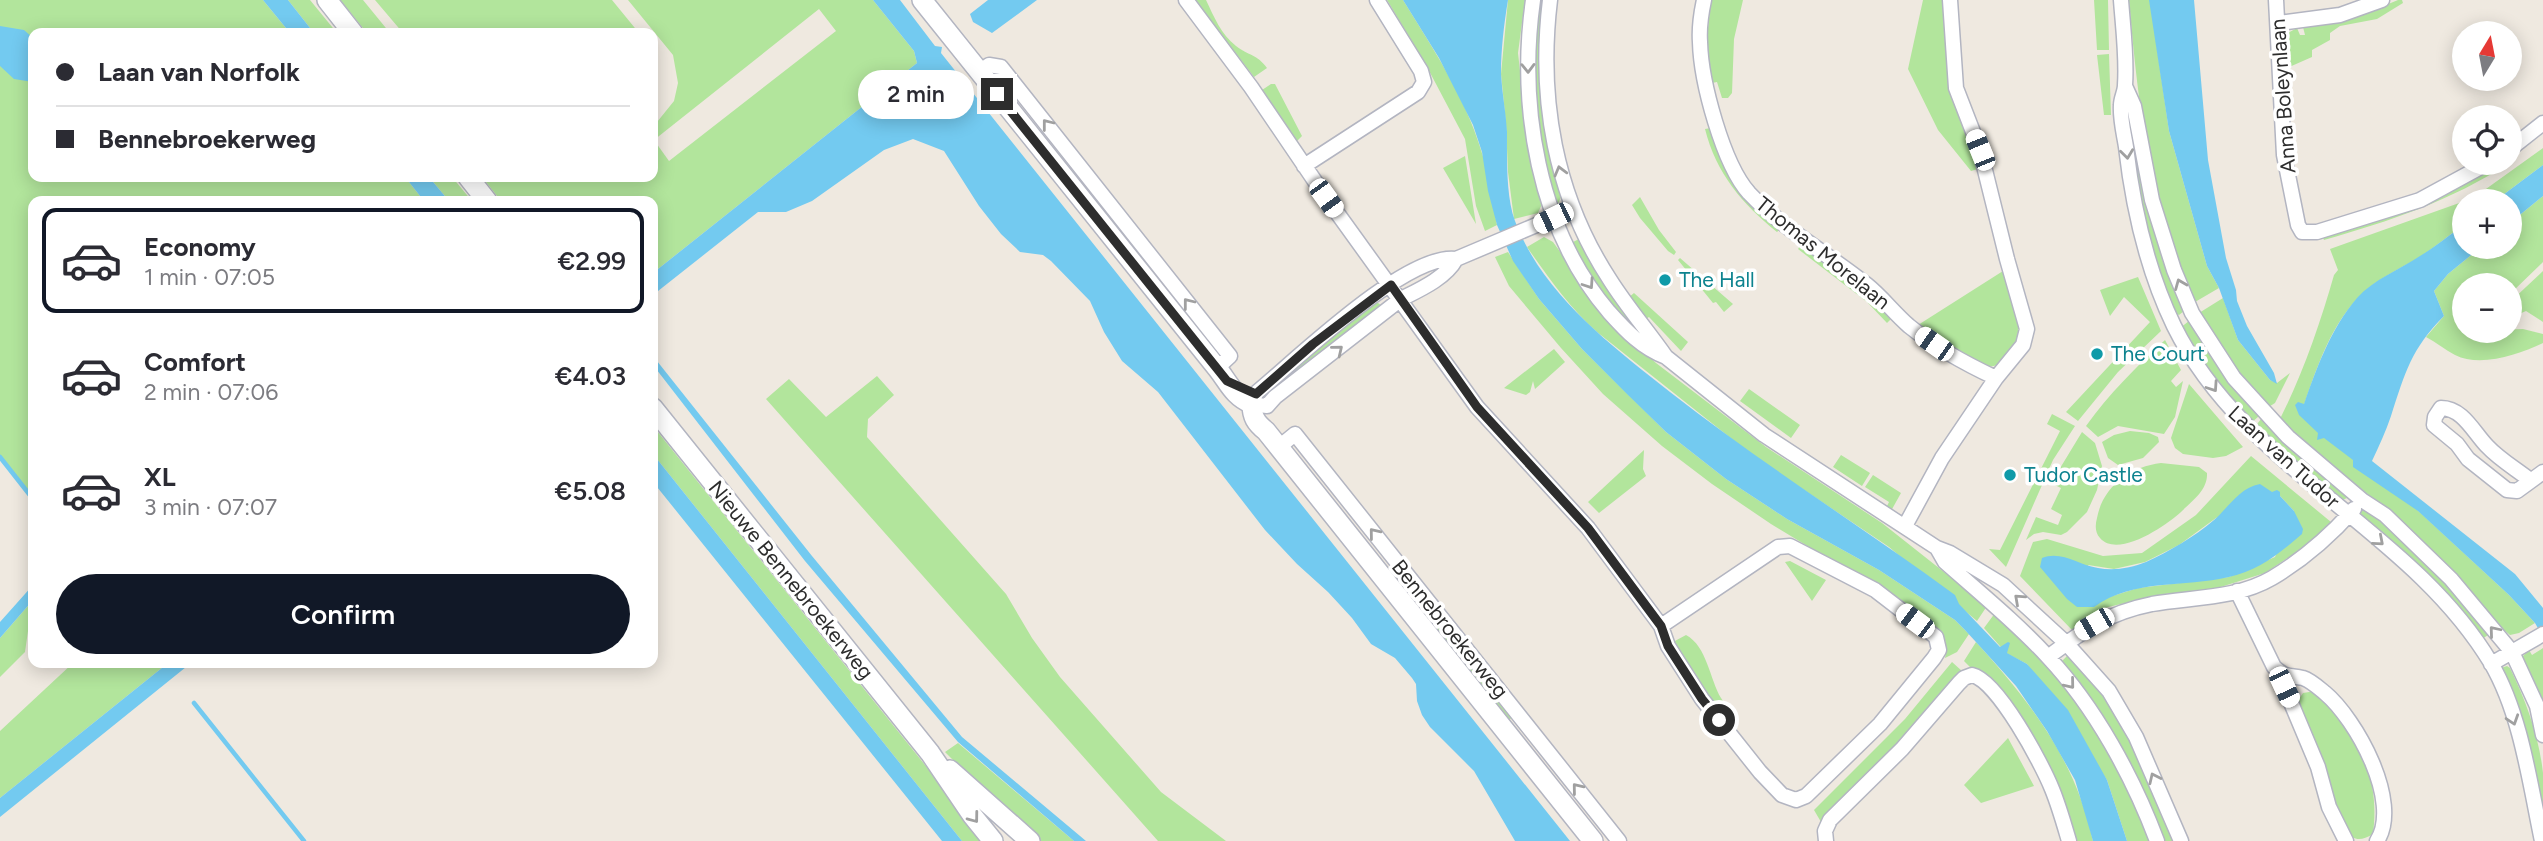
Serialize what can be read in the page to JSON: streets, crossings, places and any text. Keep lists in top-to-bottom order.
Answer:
{
  "streets": {
    "street": [
      "Anna Boleynlaan",
      "Thomas Morelaan",
      "Laan van Tudor",
      "Nieuwe Bennebroekerweg",
      "Bennebroekerweg"
    ]
  },
  "places": ["The Hall", "The Court", "Tudor Castle"],
  "north": "top",
  "page": {
    "map_buttons": ["+", "−"],
    "banner": ["Laan van Norfolk", "Bennebroekerweg"],
    "bubble": "2 min",
    "list": [
      {
        "name": "Economy",
        "note": "1 min · 07:05",
        "value": "€2.99"
      },
      {
        "name": "Comfort",
        "note": "2 min · 07:06",
        "value": "€4.03"
      },
      {
        "name": "XL",
        "note": "3 min · 07:07",
        "value": "€5.08"
      }
    ],
    "buttons": "Confirm"
  }
}
